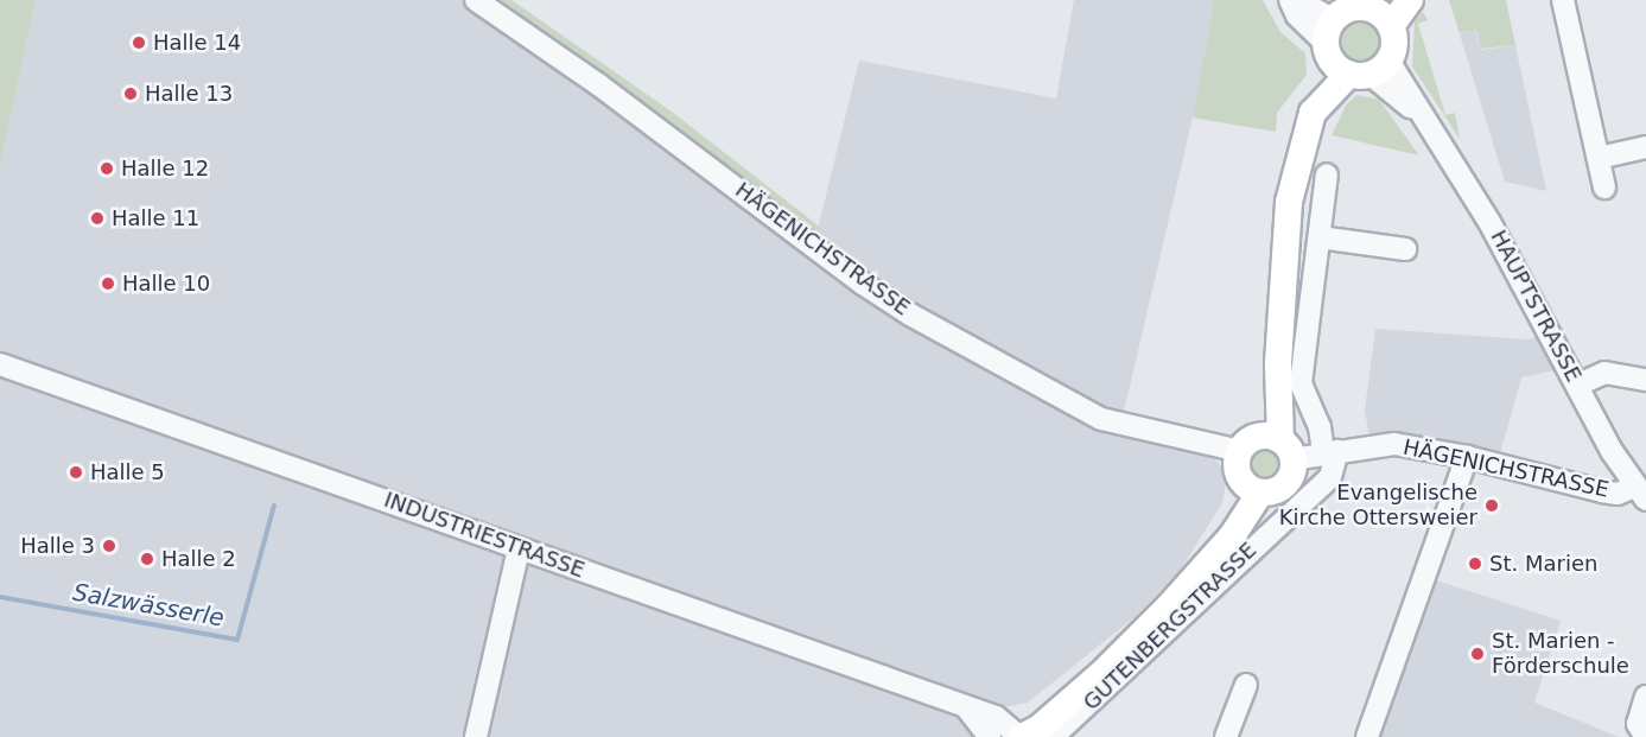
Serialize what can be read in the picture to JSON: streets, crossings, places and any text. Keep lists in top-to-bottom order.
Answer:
{
  "streets": {
    "street": [
      "HÄGENICHSTRASSE",
      "HAUPTSTRASSE",
      "INDUSTRIESTRASSE",
      "GUTENBERGSTRASSE"
    ]
  },
  "crossings": [
    ["HÄGENICHSTRASSE", "HAUPTSTRASSE"],
    ["HÄGENICHSTRASSE", "GUTENBERGSTRASSE"]
  ],
  "water": ["Salzwässerle"],
  "places": [
    "Halle 14",
    "Halle 13",
    "Halle 12",
    "Halle 11",
    "Halle 10",
    "Halle 5",
    "Evangelische Kirche Ottersweier",
    "Halle 3",
    "Halle 2",
    "St. Marien",
    "St. Marien - Förderschule"
  ]
}
